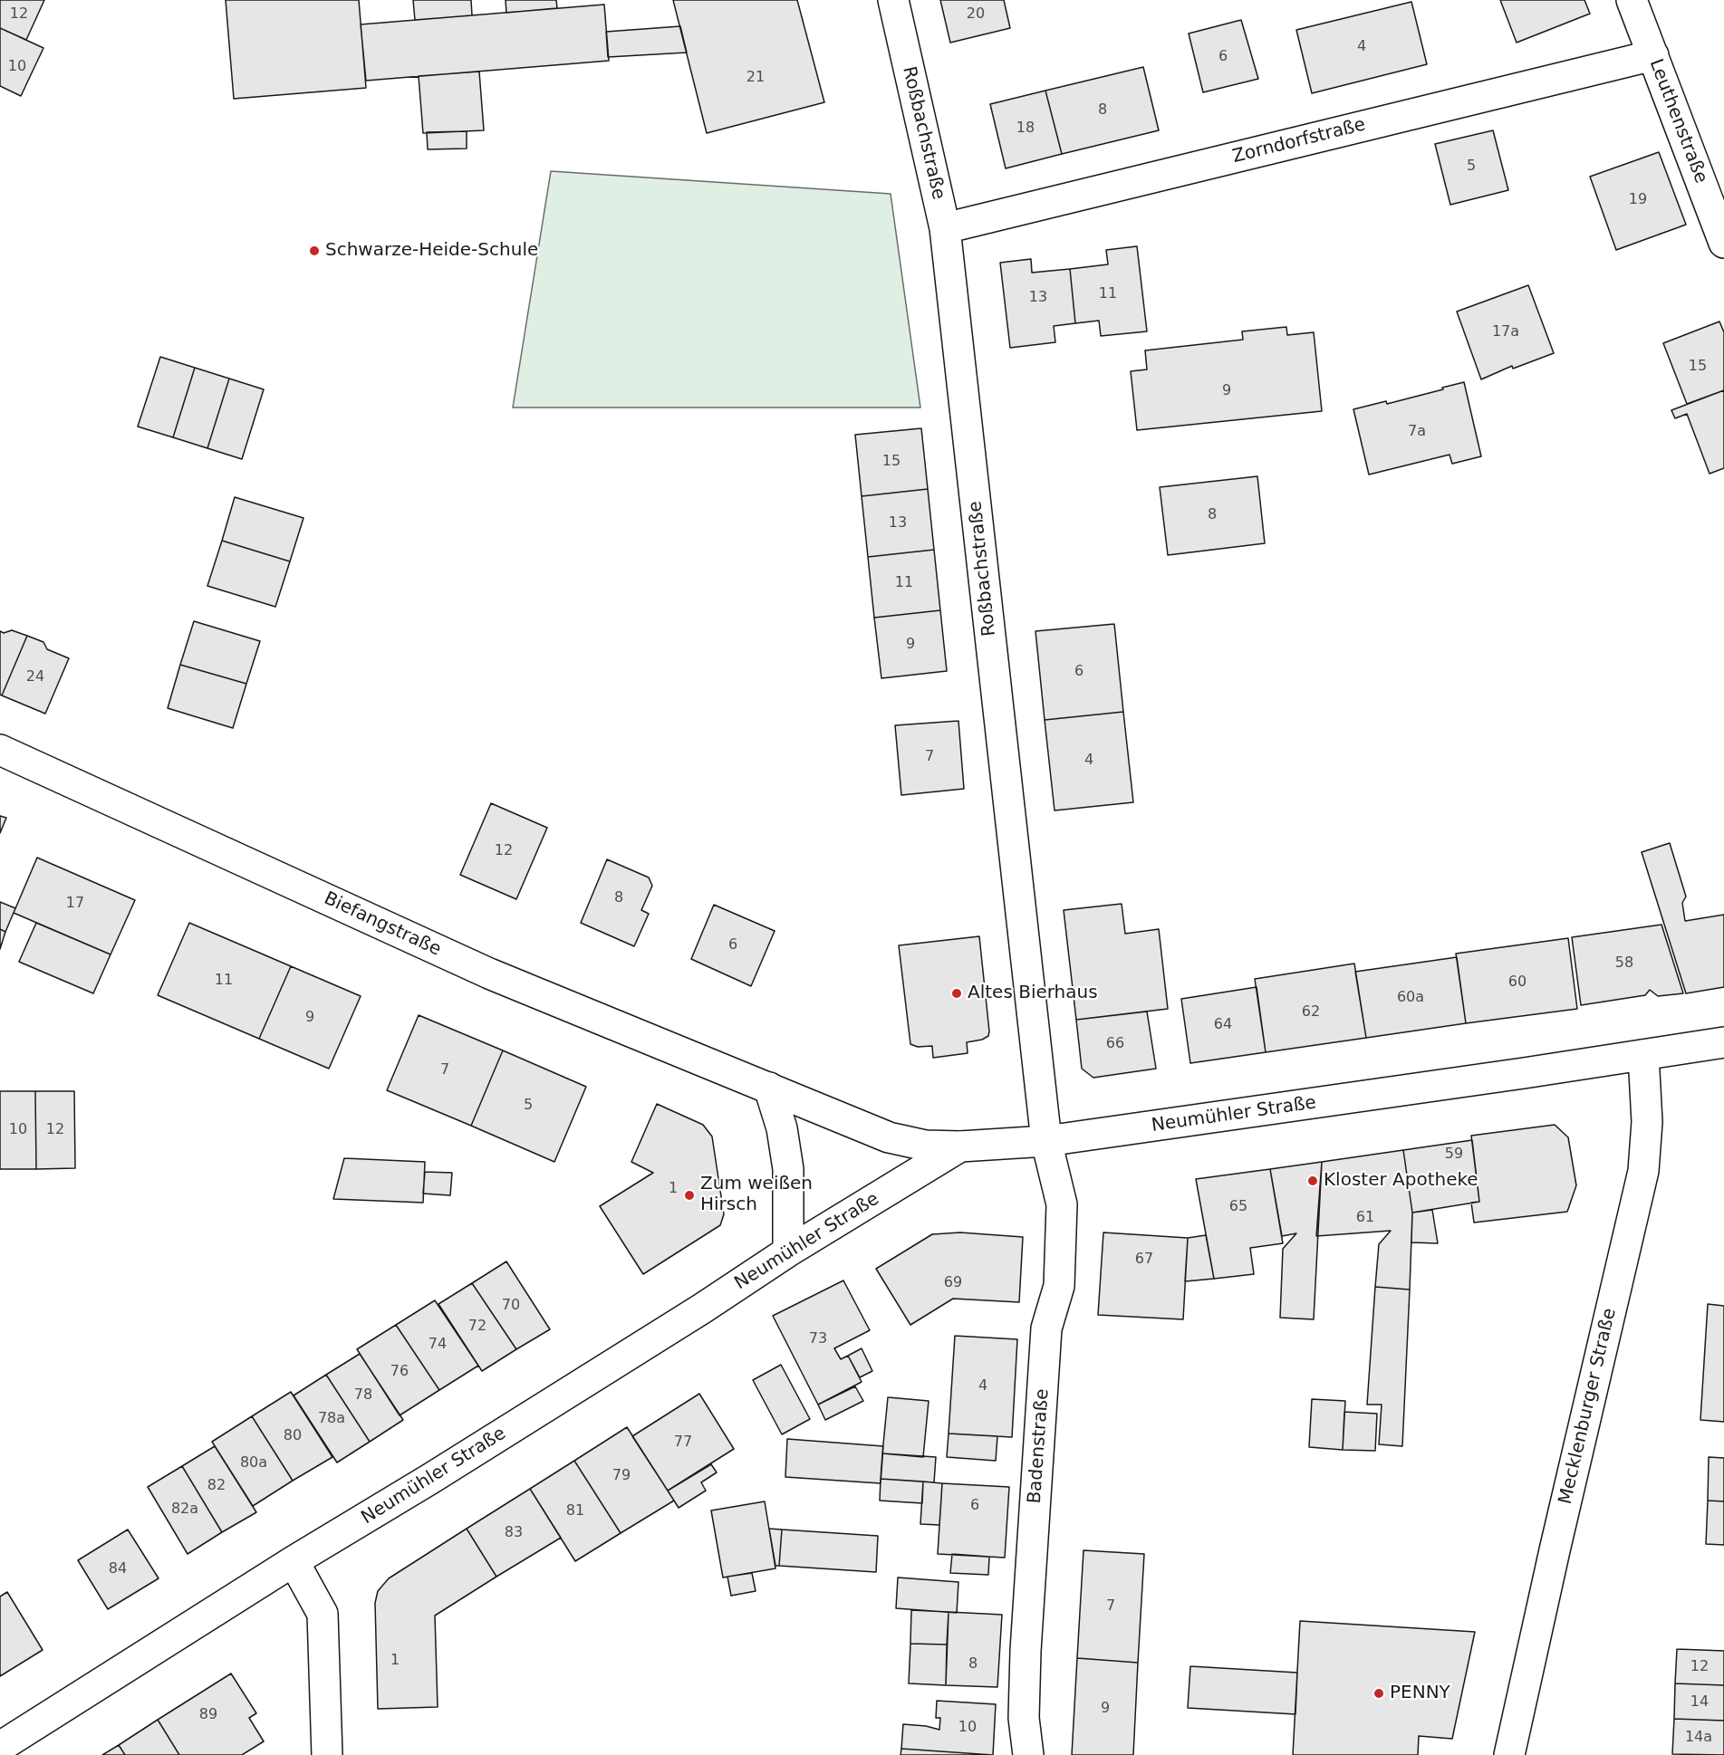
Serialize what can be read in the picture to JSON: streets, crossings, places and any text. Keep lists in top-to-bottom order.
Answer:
{
  "streets": {
    "street": [
      "Leuthenstraße",
      "Roßbachstraße",
      "Zorndorfstraße",
      "Biefangstraße",
      "Neumühler Straße",
      "Mecklenburger Straße",
      "Badenstraße"
    ]
  },
  "crossings": [
    ["Leuthenstraße", "Zorndorfstraße"],
    ["Roßbachstraße", "Zorndorfstraße"],
    ["Roßbachstraße", "Neumühler Straße"],
    ["Roßbachstraße", "Badenstraße"],
    ["Biefangstraße", "Neumühler Straße"],
    ["Neumühler Straße", "Mecklenburger Straße"],
    ["Neumühler Straße", "Badenstraße"]
  ],
  "places": [
    "Schwarze-Heide-Schule",
    "Altes Bierhaus",
    "Kloster Apotheke",
    "Zum weißen Hirsch",
    "PENNY"
  ],
  "house_numbers": [
    "12",
    "20",
    "4",
    "6",
    "10",
    "21",
    "8",
    "18",
    "5",
    "19",
    "11",
    "13",
    "17a",
    "15",
    "9",
    "7a",
    "15",
    "8",
    "13",
    "11",
    "9",
    "6",
    "24",
    "7",
    "4",
    "12",
    "8",
    "17",
    "6",
    "58",
    "11",
    "60",
    "60a",
    "62",
    "9",
    "64",
    "66",
    "7",
    "5",
    "10",
    "12",
    "59",
    "1",
    "65",
    "61",
    "67",
    "69",
    "70",
    "72",
    "73",
    "74",
    "76",
    "4",
    "78",
    "78a",
    "80",
    "77",
    "80a",
    "79",
    "82",
    "6",
    "82a",
    "81",
    "83",
    "84",
    "7",
    "1",
    "8",
    "12",
    "14",
    "9",
    "89",
    "10",
    "14a"
  ]
}
